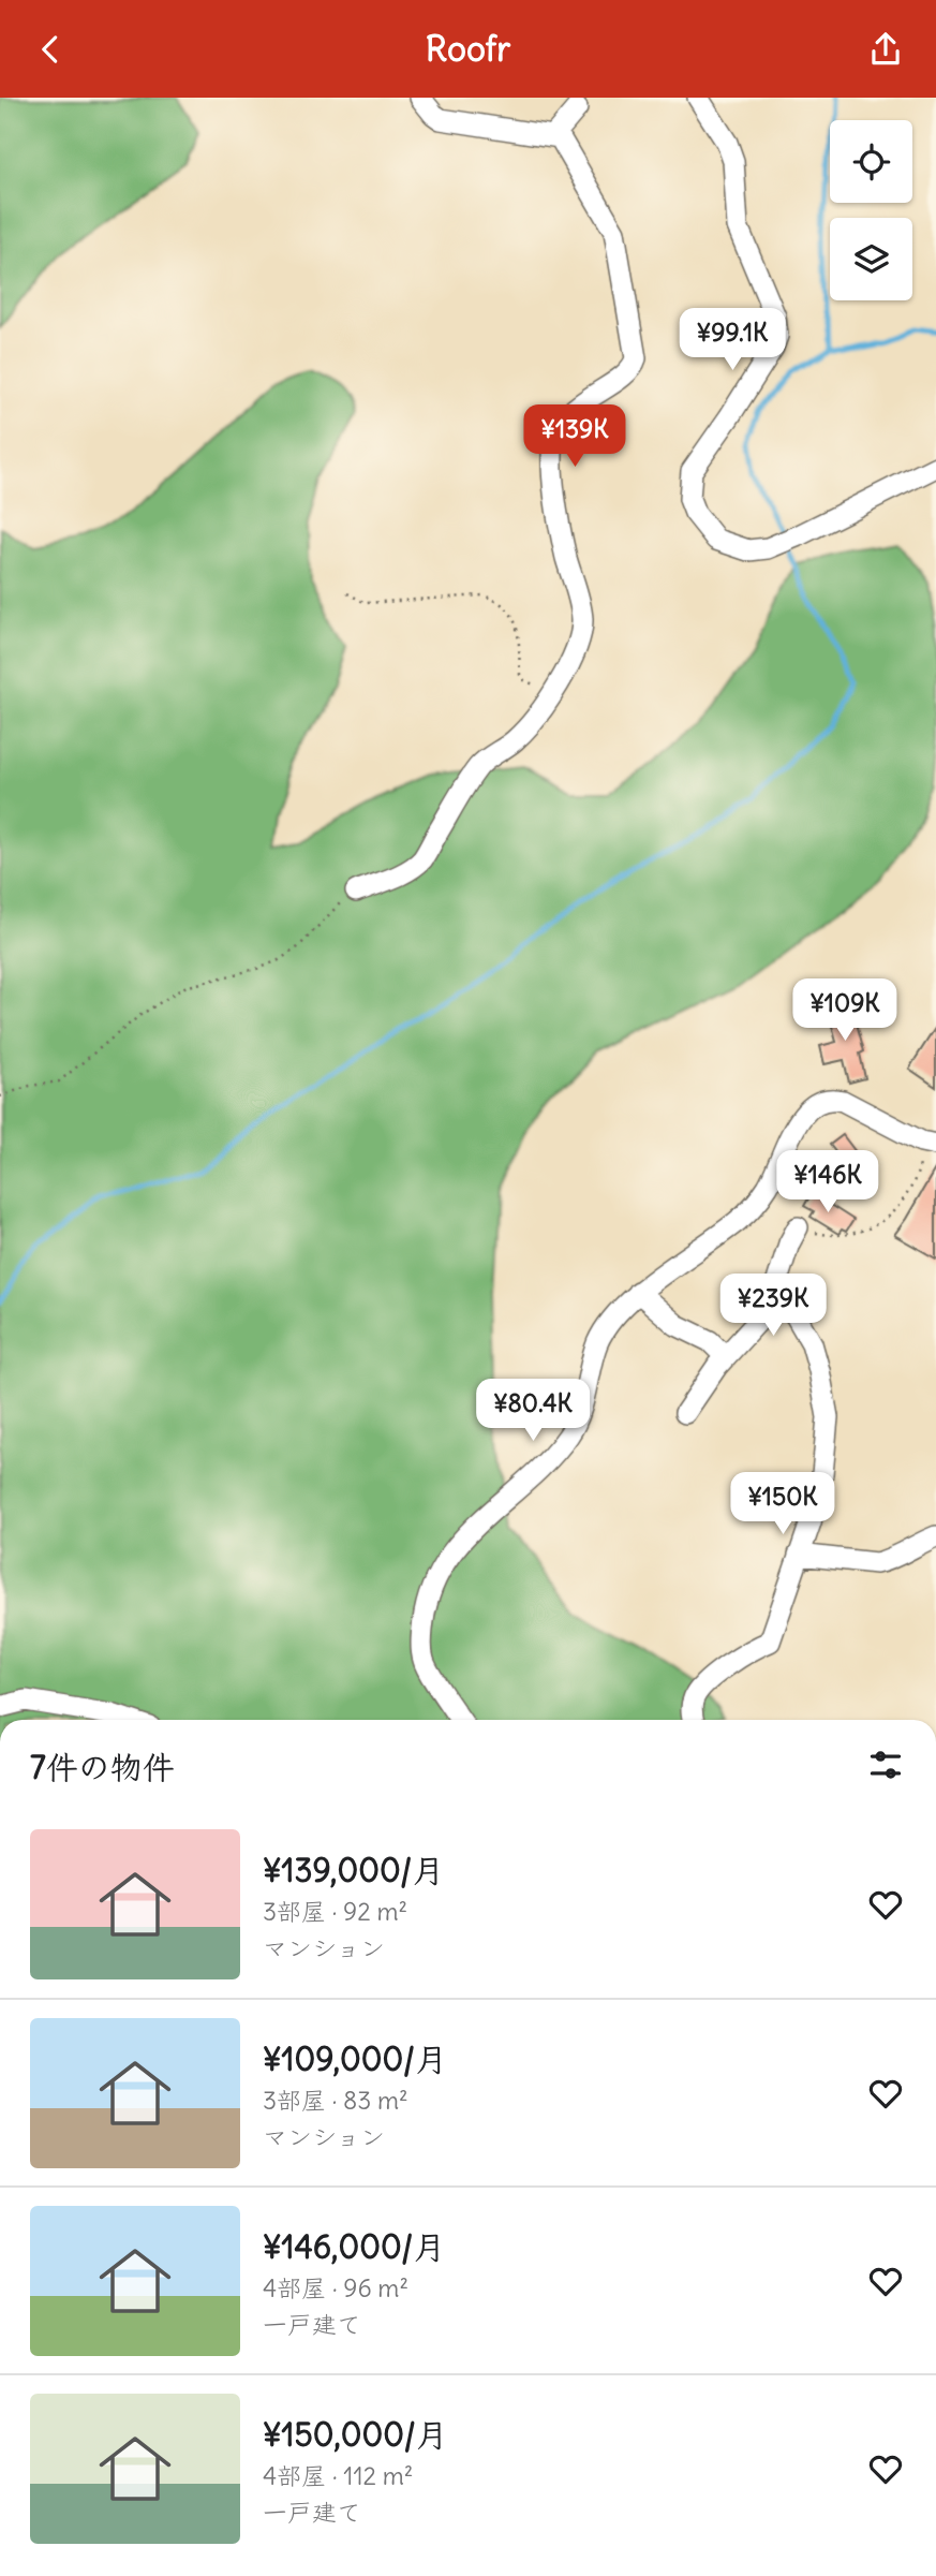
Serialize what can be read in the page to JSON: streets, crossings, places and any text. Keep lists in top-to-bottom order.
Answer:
{
  "page": {
    "header": "Roofr",
    "price": [
      "¥99.1K",
      "¥139K",
      "¥109K",
      "¥146K",
      "¥239K",
      "¥80.4K",
      "¥150K"
    ],
    "heading": "7件の物件",
    "list": [
      {
        "name": "¥139,000/月",
        "note": "3部屋 · 92 m² · マンション"
      },
      {
        "name": "¥109,000/月",
        "note": "3部屋 · 83 m² · マンション"
      },
      {
        "name": "¥146,000/月",
        "note": "4部屋 · 96 m² · 一戸建て"
      },
      {
        "name": "¥150,000/月",
        "note": "4部屋 · 112 m² · 一戸建て"
      }
    ]
  }
}
